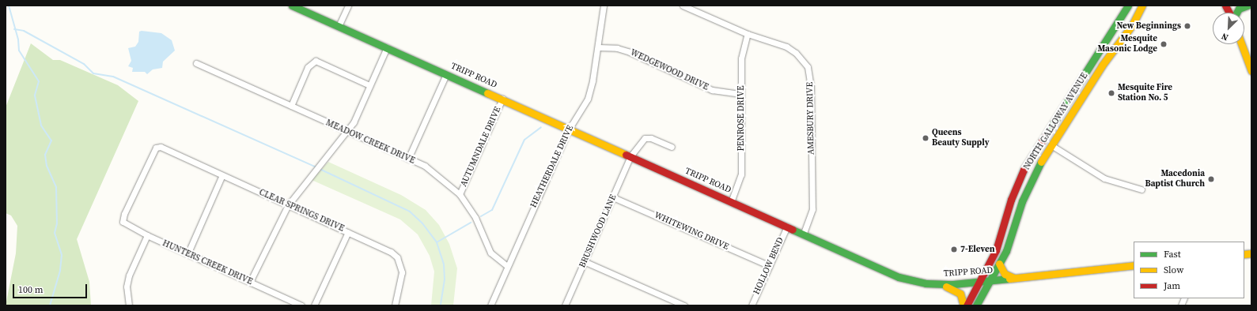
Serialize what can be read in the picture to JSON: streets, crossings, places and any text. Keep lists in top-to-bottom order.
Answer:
{
  "streets": {
    "street": [
      "WEDGEWOOD DRIVE",
      "TRIPP ROAD",
      "PENROSE DRIVE",
      "AMESBURY DRIVE",
      "NORTH GALLOWAY AVENUE",
      "MEADOW CREEK DRIVE",
      "AUTUMNDALE DRIVE",
      "HEATHERDALE DRIVE",
      "CLEAR SPRINGS DRIVE",
      "BRUSHWOOD LANE",
      "WHITEWING DRIVE",
      "HUNTERS CREEK DRIVE",
      "HOLLOW BEND"
    ]
  },
  "crossings": [
    ["WEDGEWOOD DRIVE", "PENROSE DRIVE"],
    ["WEDGEWOOD DRIVE", "HEATHERDALE DRIVE"],
    ["TRIPP ROAD", "PENROSE DRIVE"],
    ["TRIPP ROAD", "AMESBURY DRIVE"],
    ["TRIPP ROAD", "NORTH GALLOWAY AVENUE"],
    ["TRIPP ROAD", "AUTUMNDALE DRIVE"],
    ["TRIPP ROAD", "HEATHERDALE DRIVE"],
    ["TRIPP ROAD", "BRUSHWOOD LANE"],
    ["TRIPP ROAD", "HOLLOW BEND"],
    ["PENROSE DRIVE", "AMESBURY DRIVE"],
    ["MEADOW CREEK DRIVE", "AUTUMNDALE DRIVE"],
    ["MEADOW CREEK DRIVE", "HEATHERDALE DRIVE"],
    ["CLEAR SPRINGS DRIVE", "HUNTERS CREEK DRIVE"],
    ["BRUSHWOOD LANE", "WHITEWING DRIVE"],
    ["WHITEWING DRIVE", "HOLLOW BEND"]
  ],
  "places": [
    "New Beginnings",
    "Mesquite Masonic Lodge",
    "Mesquite Fire Station No. 5",
    "Queens Beauty Supply",
    "Macedonia Baptist Church",
    "7-Eleven"
  ],
  "legend": ["Fast", "Slow", "Jam"],
  "scale_bar": "100 m",
  "north": "bottom left"
}
